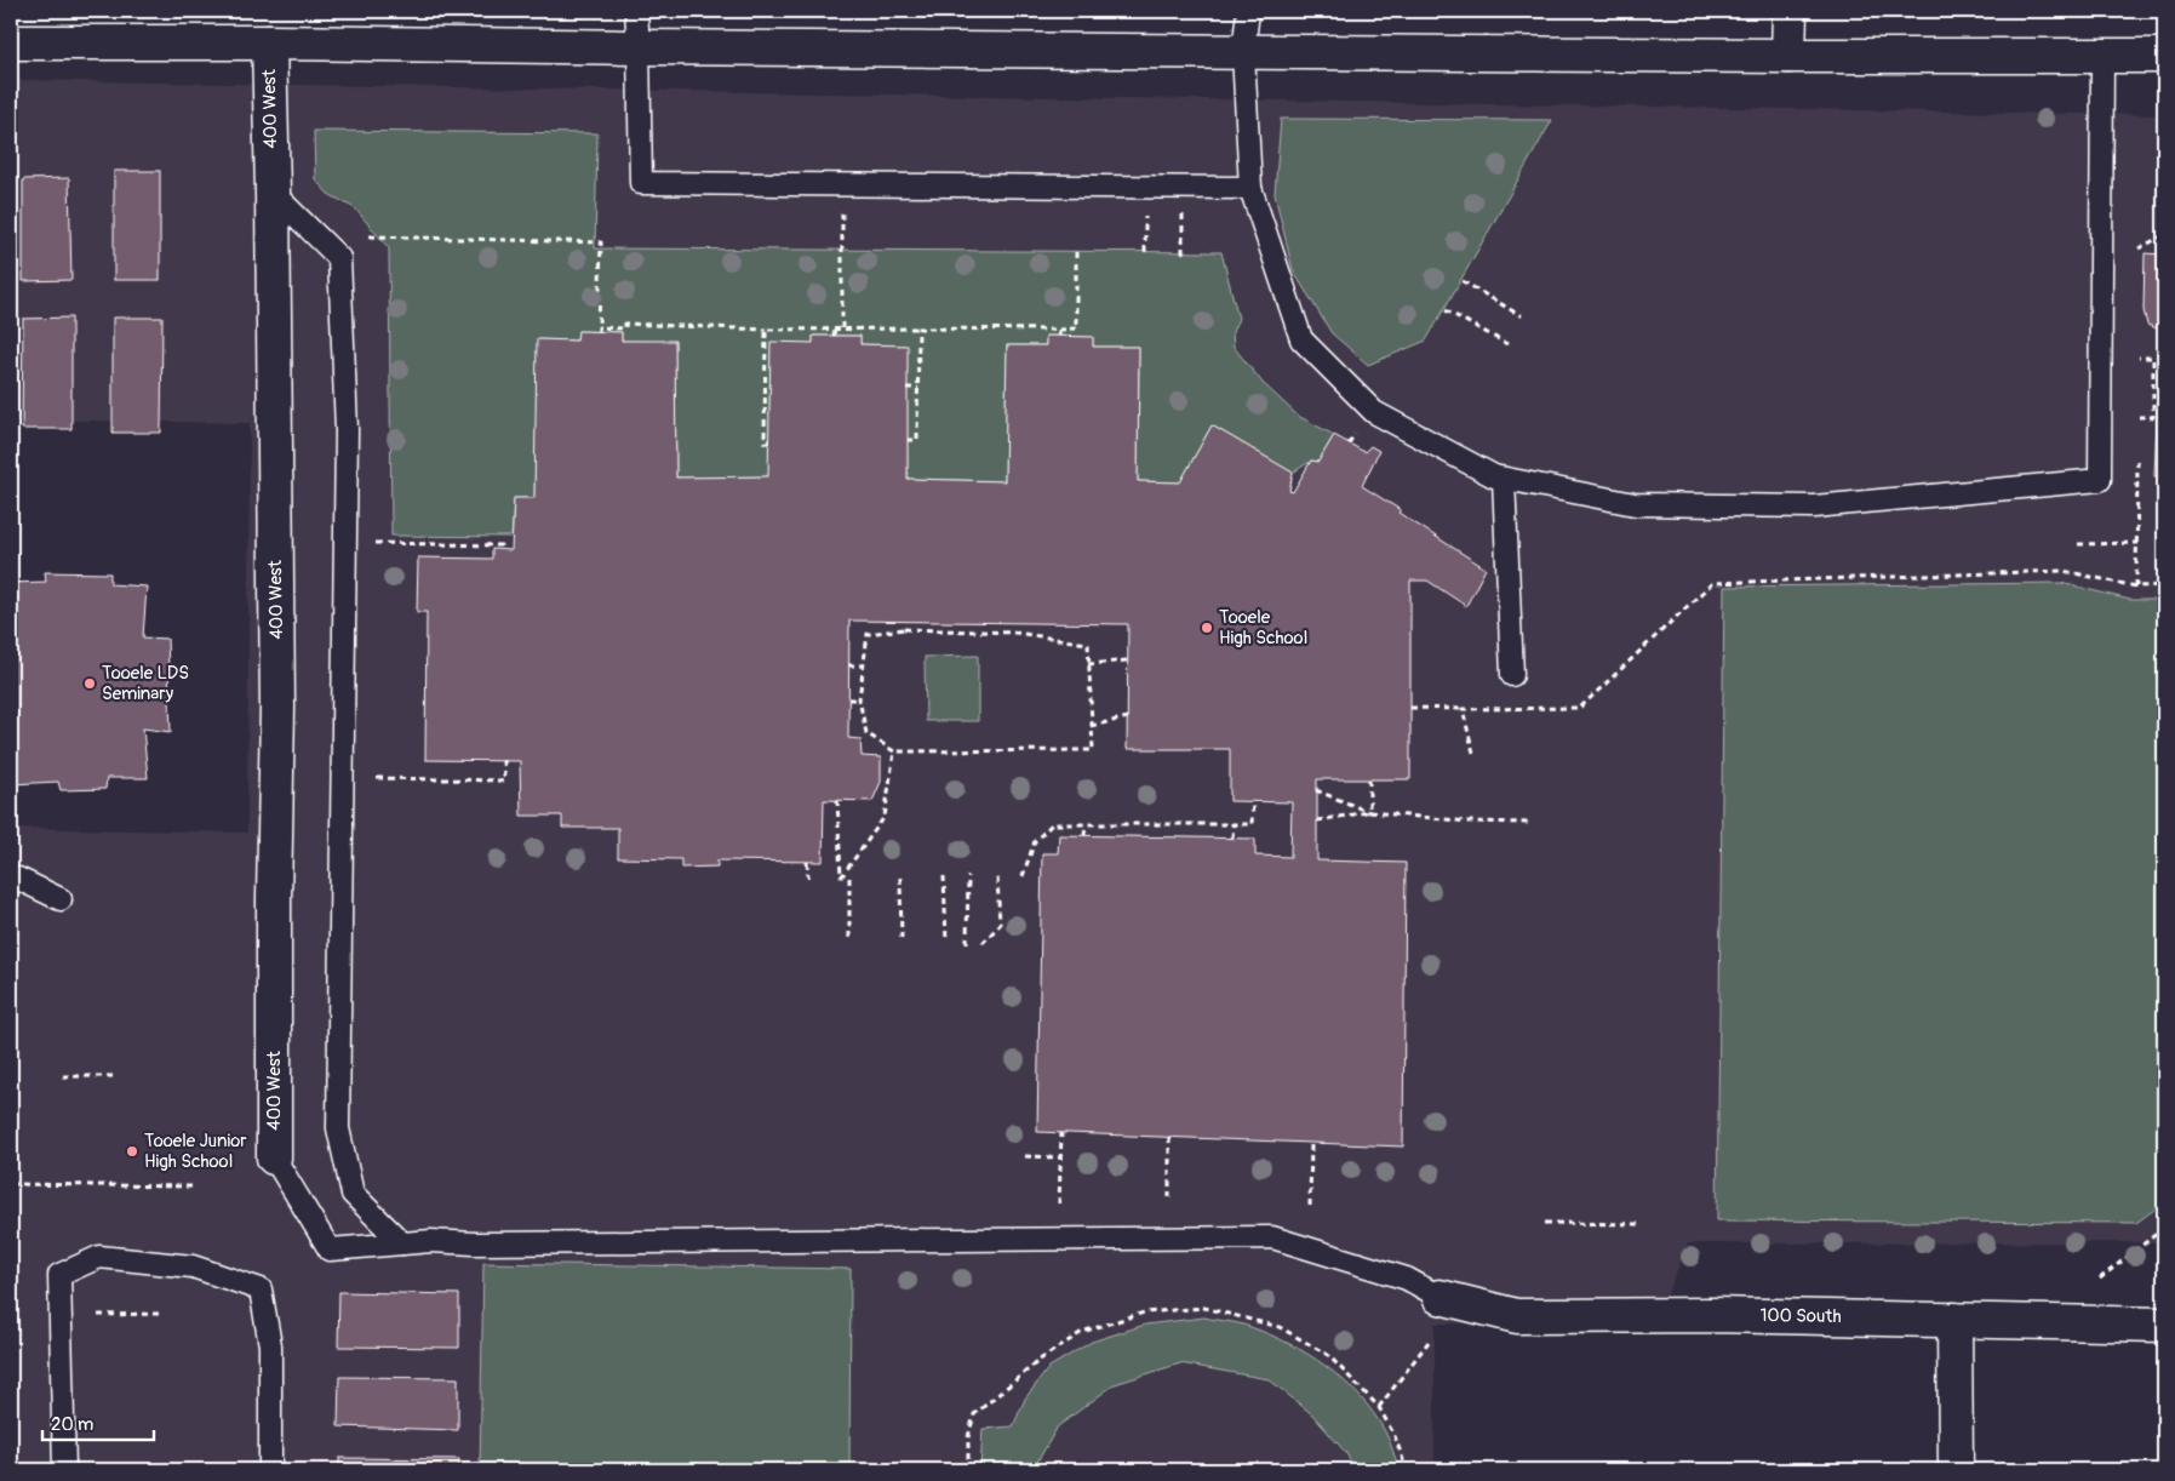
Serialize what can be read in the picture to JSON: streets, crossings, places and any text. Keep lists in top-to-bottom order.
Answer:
{
  "streets": {
    "street": ["400 West", "100 South"]
  },
  "places": ["Tooele High School", "Tooele LDS Seminary", "Tooele Junior High School"],
  "scale_bar": "20 m"
}
